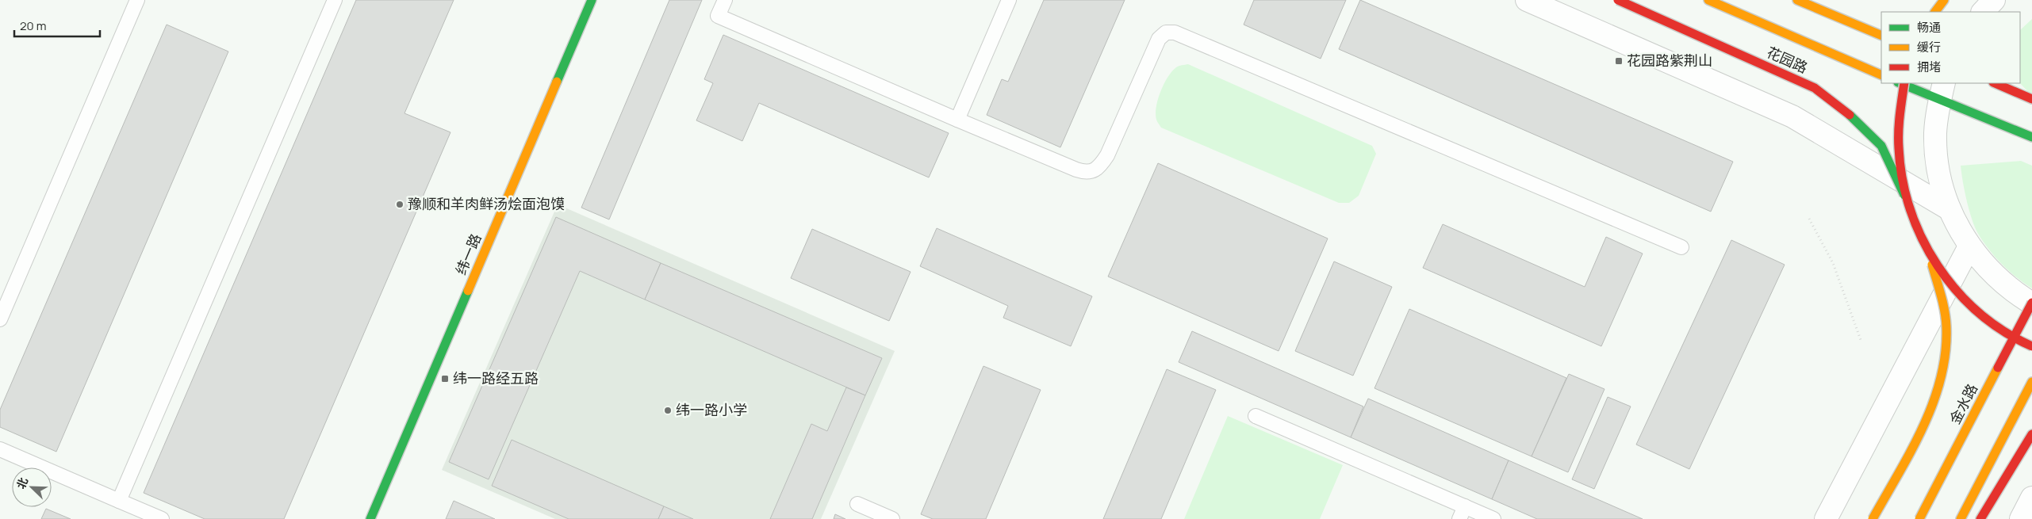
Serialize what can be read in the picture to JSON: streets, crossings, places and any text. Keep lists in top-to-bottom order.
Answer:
{
  "streets": {
    "main road": ["花园路", "纬一路", "金水路"]
  },
  "places": {
    "transit": ["花园路紫荆山", "纬一路经五路"],
    "other": ["豫顺和羊肉鲜汤烩面泡馍", "纬一路小学"]
  },
  "legend": ["畅通", "缓行", "拥堵"],
  "scale_bar": "20 m",
  "north": "top left"
}
